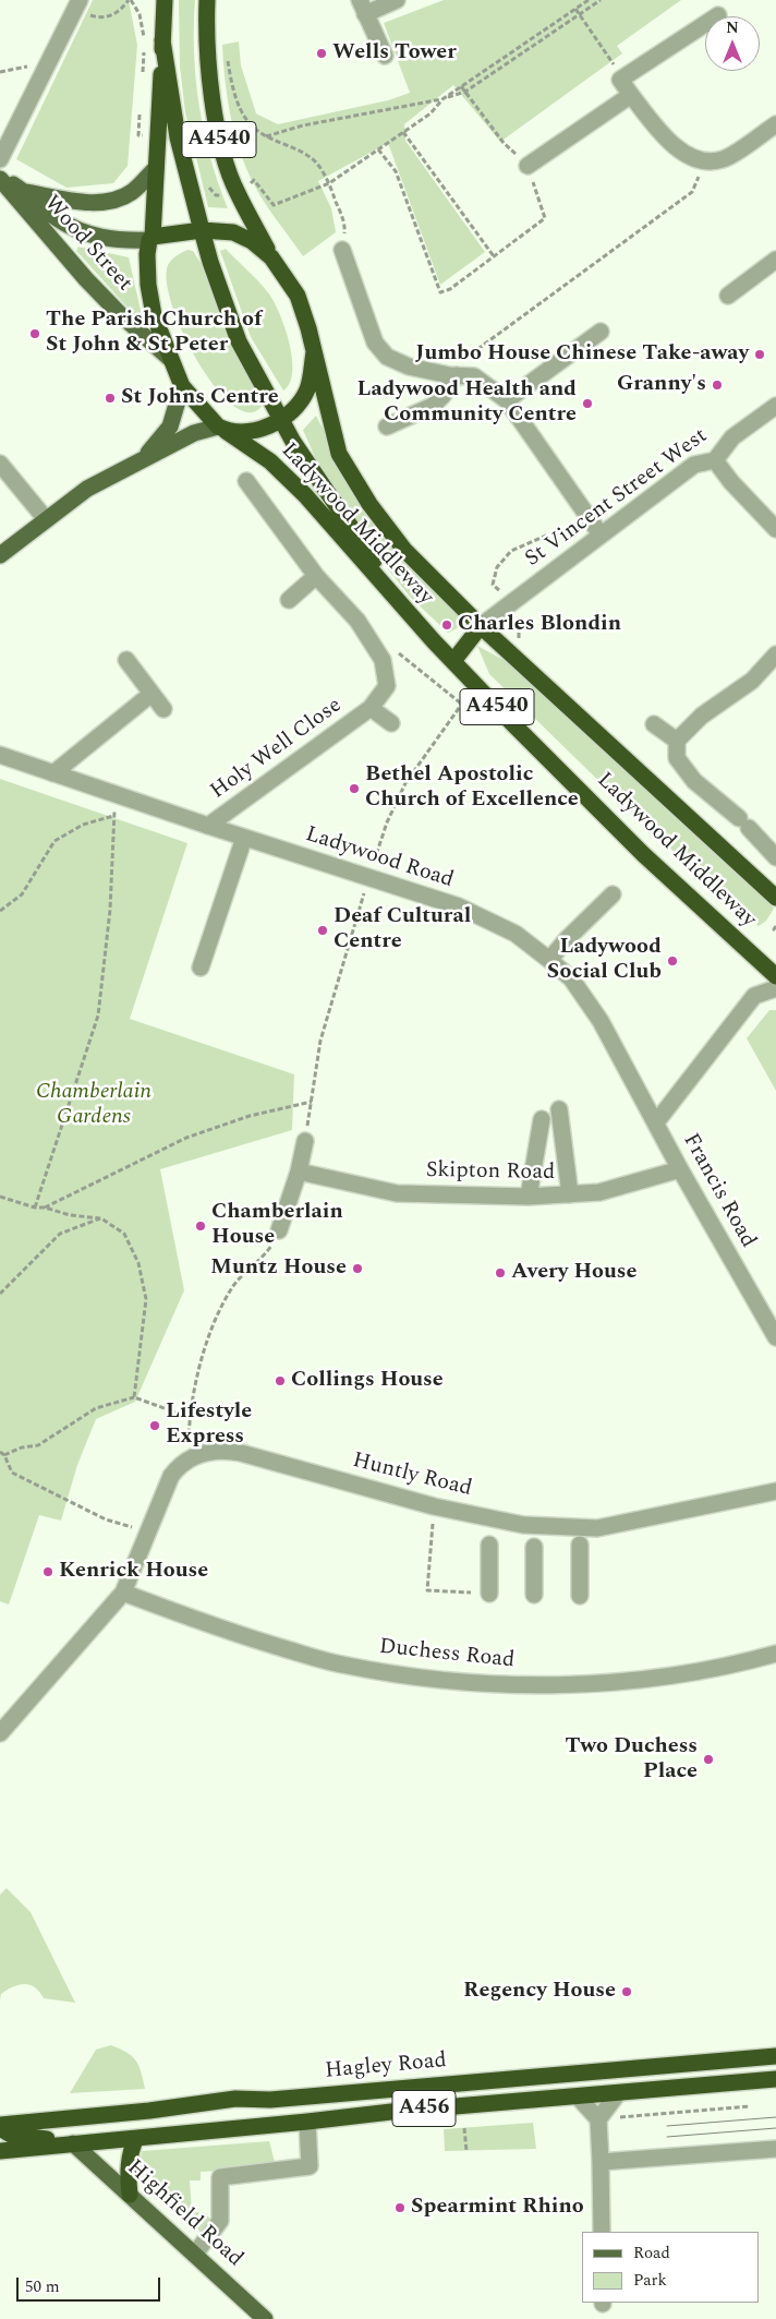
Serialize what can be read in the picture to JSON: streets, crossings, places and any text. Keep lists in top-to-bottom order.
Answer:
{
  "streets": {
    "highway": [
      "A4540",
      "Ladywood Middleway",
      "Hagley Road",
      "A456"
    ],
    "main road": ["Wood Street", "Highfield Road"],
    "street": [
      "St Vincent Street West",
      "Holy Well Close",
      "Ladywood Road",
      "Skipton Road",
      "Francis Road",
      "Huntly Road",
      "Duchess Road"
    ]
  },
  "crossings": [
    ["A4540", "Wood Street"],
    ["A4540", "Ladywood Middleway"],
    ["Wood Street", "Ladywood Middleway"],
    ["St Vincent Street West", "Ladywood Middleway"],
    ["Holy Well Close", "Ladywood Road"],
    ["Ladywood Road", "Francis Road"],
    ["Skipton Road", "Francis Road"],
    ["Huntly Road", "Duchess Road"],
    ["Hagley Road", "Highfield Road"]
  ],
  "parks": ["Chamberlain Gardens"],
  "places": [
    "Wells Tower",
    "The Parish Church of St John & St Peter",
    "Jumbo House Chinese Take-away",
    "Granny's",
    "St Johns Centre",
    "Ladywood Health and Community Centre",
    "Charles Blondin",
    "Bethel Apostolic Church of Excellence",
    "Deaf Cultural Centre",
    "Ladywood Social Club",
    "Chamberlain House",
    "Muntz House",
    "Avery House",
    "Collings House",
    "Lifestyle Express",
    "Kenrick House",
    "Two Duchess Place",
    "Regency House",
    "Spearmint Rhino"
  ],
  "legend": ["Road", "Park"],
  "scale_bar": "50 m",
  "north": "top"
}
